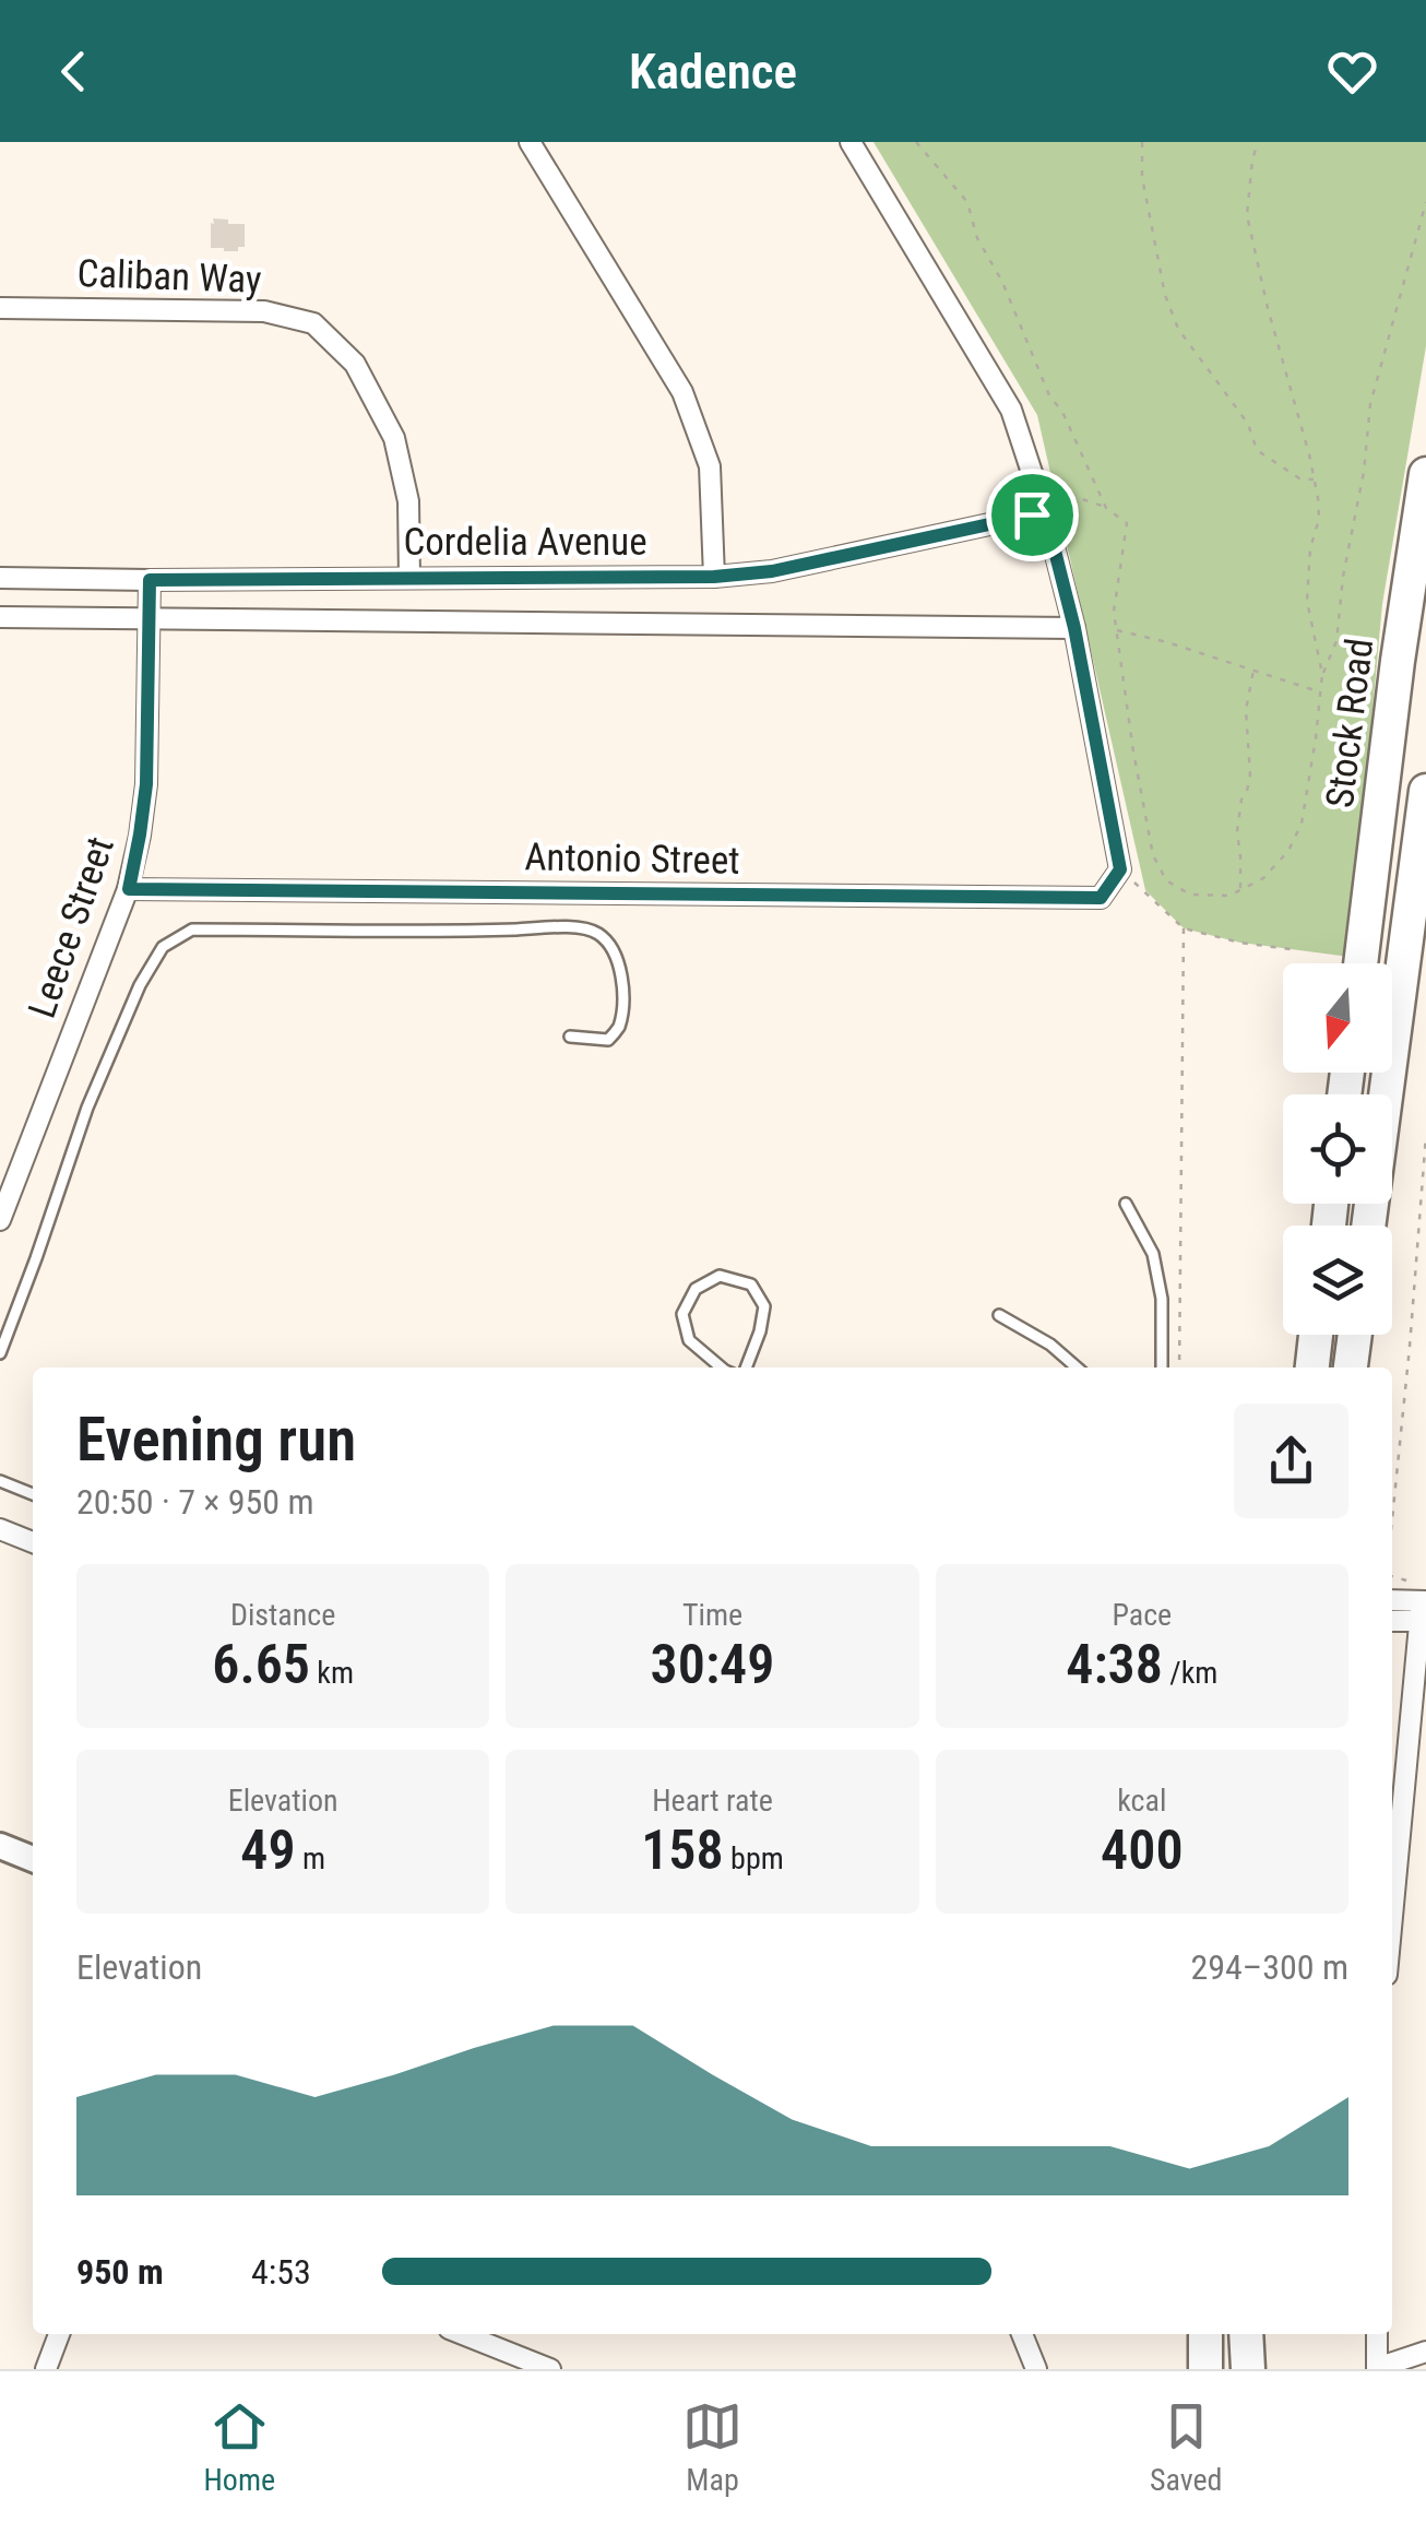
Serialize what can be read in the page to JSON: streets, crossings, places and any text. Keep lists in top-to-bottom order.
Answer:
{
  "streets": {
    "highway": ["Stock Road"],
    "street": [
      "Caliban Way",
      "Cordelia Avenue",
      "Antonio Street",
      "Leece Street"
    ]
  },
  "crossings": [
    ["Caliban Way", "Cordelia Avenue"],
    ["Cordelia Avenue", "Leece Street"],
    ["Antonio Street", "Leece Street"]
  ],
  "north": "bottom",
  "page": {
    "header": "Kadence",
    "heading": ["Evening run", "20:50 · 7 × 950 m"],
    "stats": [
      ["Distance", "6.65 km"],
      ["Time", "30:49"],
      ["Pace", "4:38 /km"],
      ["Elevation", "49 m"],
      ["Heart rate", "158 bpm"],
      ["kcal", "400"]
    ],
    "chart": ["Elevation", "294–300 m"],
    "list": [
      {
        "name": "950 m",
        "note": "4:53"
      }
    ],
    "tabs": ["Home", "Map", "Saved"]
  }
}
